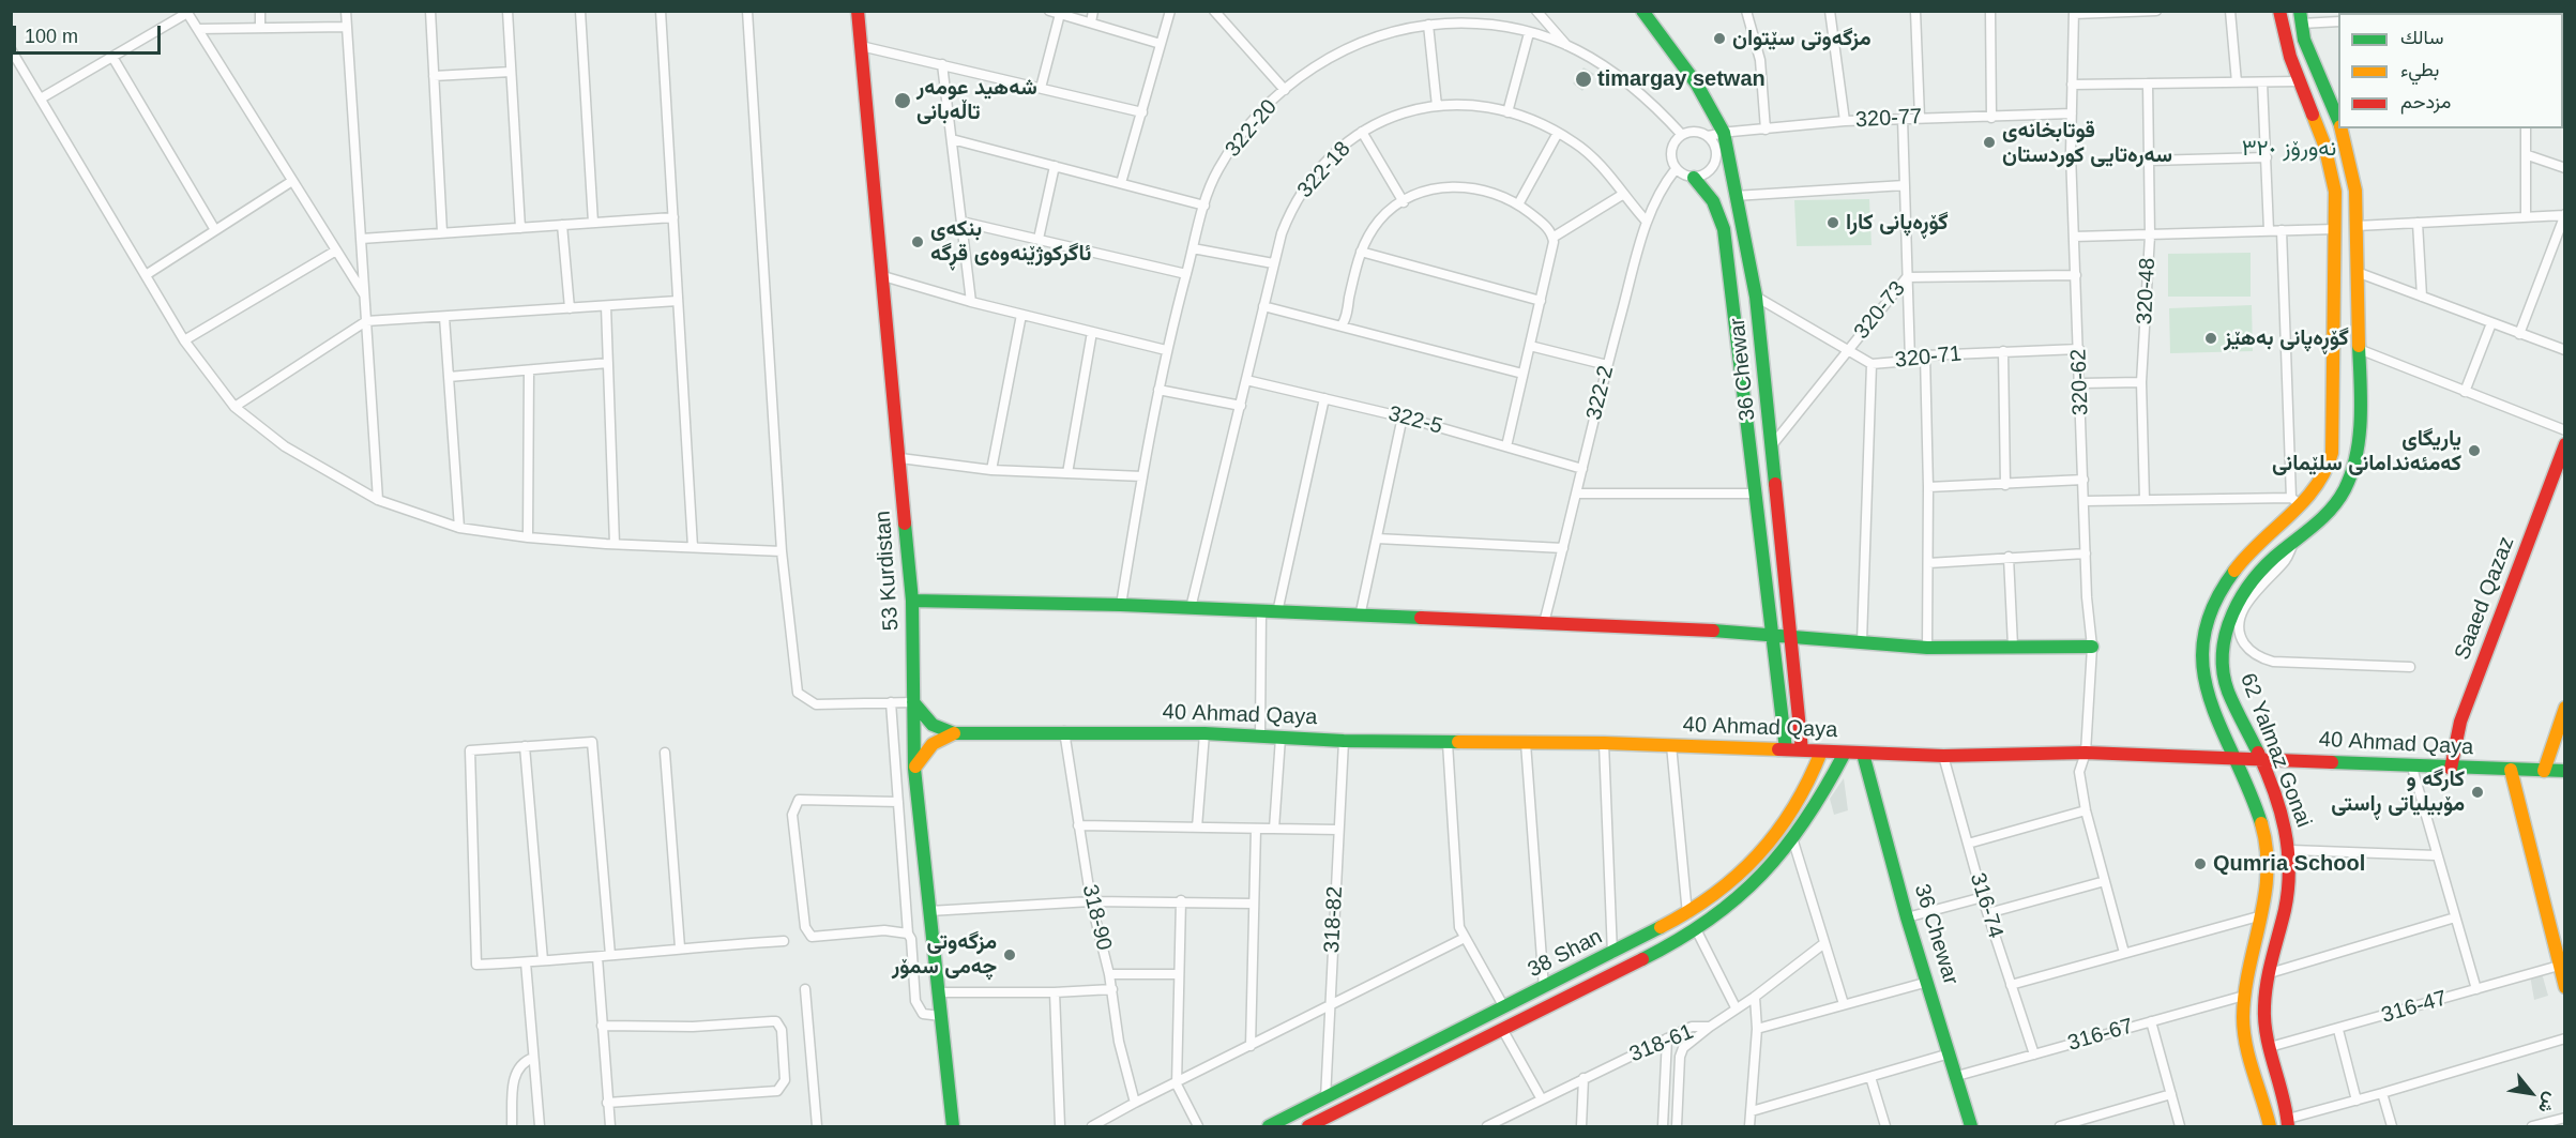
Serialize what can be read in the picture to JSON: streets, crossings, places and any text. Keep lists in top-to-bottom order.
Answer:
{
  "streets": {
    "street": [
      "320-77",
      "322-20",
      "322-18",
      "320-48",
      "320-73",
      "320-71",
      "36 Chewar",
      "320-62",
      "322-2",
      "322-5",
      "53 Kurdistan",
      "Saaed Qazaz",
      "40 Ahmad Qaya",
      "62 Yalmaz Gonai",
      "316-74",
      "318-90",
      "318-82",
      "38 Shan",
      "316-47",
      "316-67",
      "318-61"
    ]
  },
  "crossings": [
    ["320-77", "322-20"],
    ["320-77", "36 Chewar"],
    ["320-77", "320-62"],
    ["320-77", "322-2"],
    ["322-20", "322-2"],
    ["322-18", "322-2"],
    ["322-18", "322-5"],
    ["320-73", "320-71"],
    ["320-73", "36 Chewar"],
    ["320-73", "320-62"],
    ["320-71", "36 Chewar"],
    ["320-71", "320-62"],
    ["36 Chewar", "40 Ahmad Qaya"],
    ["36 Chewar", "316-67"],
    ["320-62", "40 Ahmad Qaya"],
    ["322-2", "322-5"],
    ["53 Kurdistan", "40 Ahmad Qaya"],
    ["Saaed Qazaz", "40 Ahmad Qaya"],
    ["40 Ahmad Qaya", "62 Yalmaz Gonai"],
    ["40 Ahmad Qaya", "316-74"],
    ["40 Ahmad Qaya", "318-90"],
    ["40 Ahmad Qaya", "318-82"],
    ["40 Ahmad Qaya", "38 Shan"],
    ["62 Yalmaz Gonai", "316-47"],
    ["62 Yalmaz Gonai", "316-67"],
    ["316-74", "316-67"],
    ["318-82", "38 Shan"]
  ],
  "districts": ["نەورۆز ٣٢٠"],
  "places": [
    "مزگەوتی سێتوان",
    "timargay setwan",
    "شەهید عومەر تاڵەبانی",
    "قوتابخانەی سەرەتایی کوردستان",
    "گۆڕەپانی کارا",
    "بنکەی ئاگرکوژێنەوەی قڕگە",
    "گۆڕەپانی بەهێز",
    "یاریگای کەمئەندامانی سلێمانی",
    "کارگە و مۆبیلیاتی ڕاستی",
    "Qumria School",
    "مزگەوتی چەمی سمۆر"
  ],
  "legend": ["سالك", "بطيء", "مزدحم"],
  "scale_bar": "100 m",
  "north": "bottom right"
}
